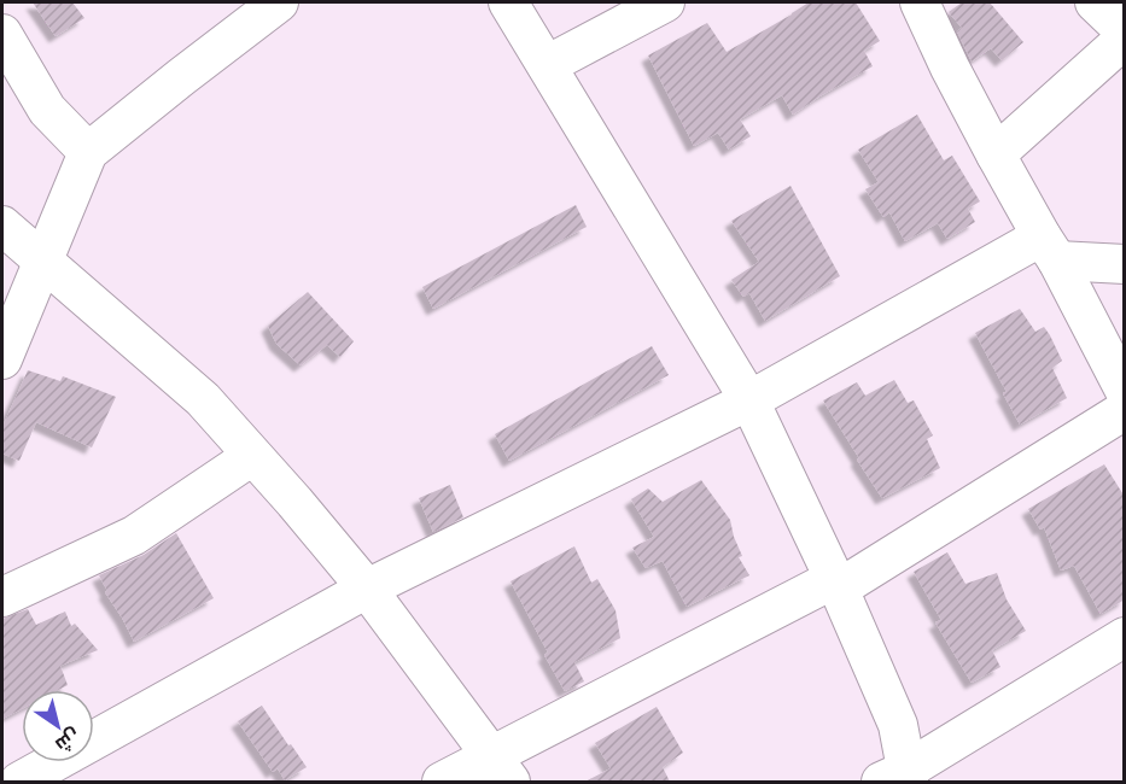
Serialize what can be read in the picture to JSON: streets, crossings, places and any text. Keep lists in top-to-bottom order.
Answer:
{
  "north": "bottom right"
}
